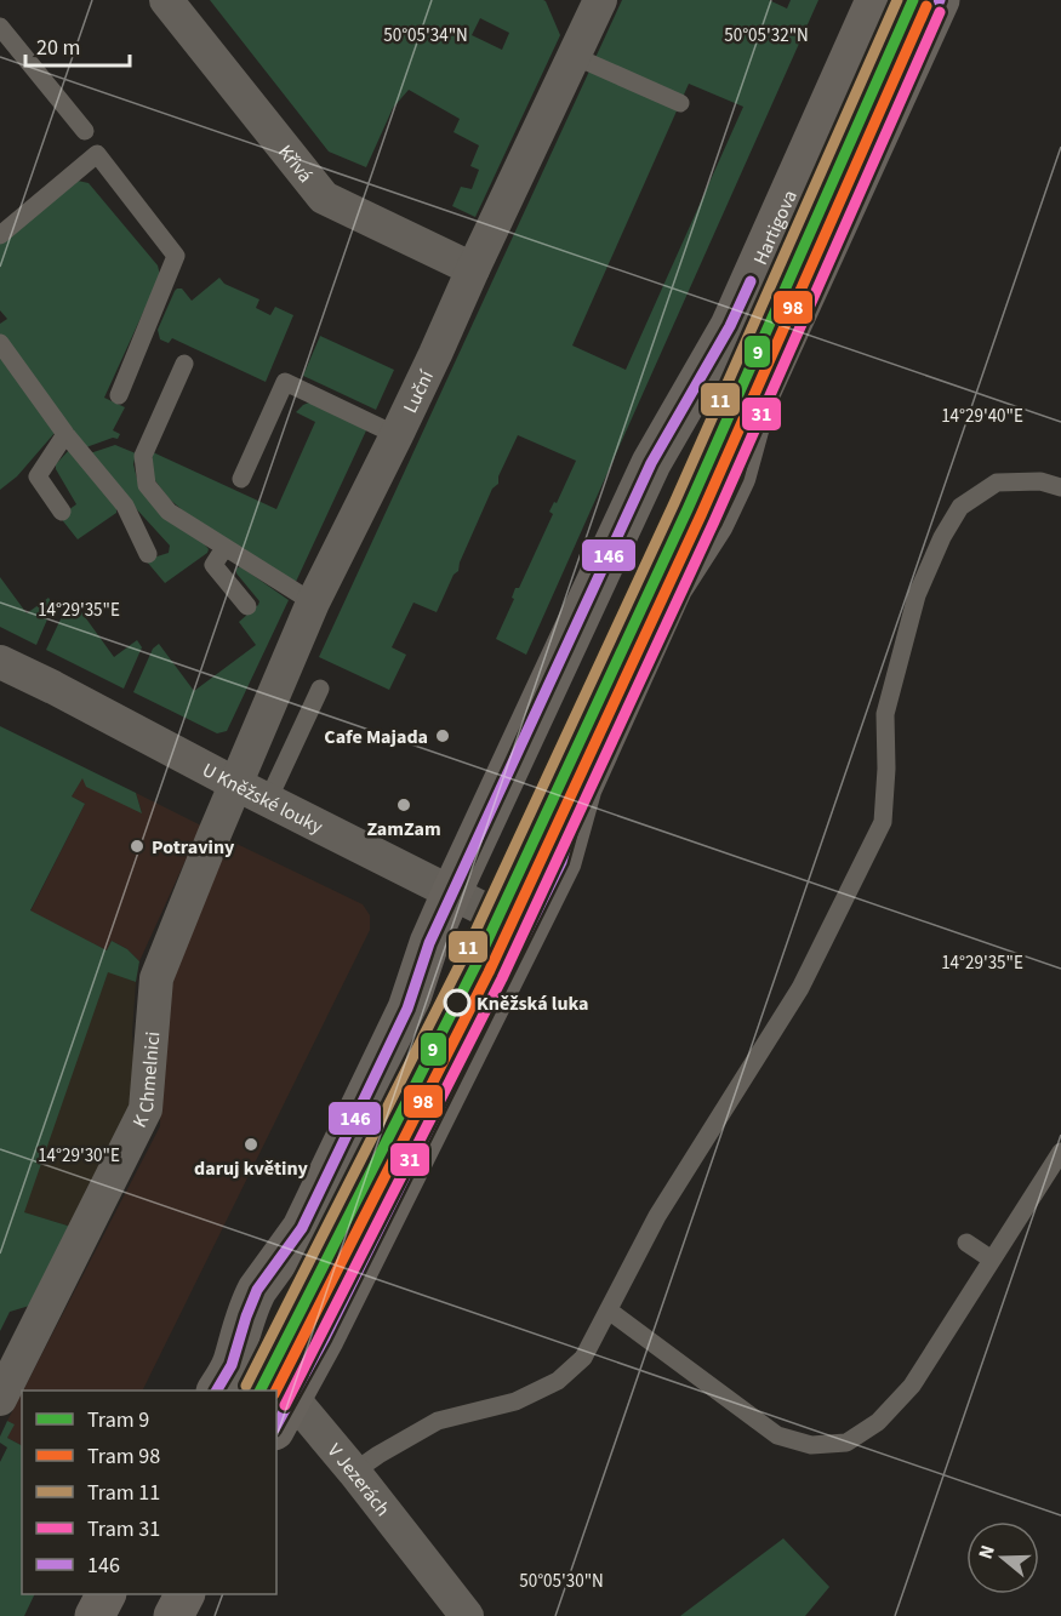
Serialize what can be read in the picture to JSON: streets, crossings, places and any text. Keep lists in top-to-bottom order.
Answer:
{
  "streets": {
    "main road": ["Hartigova"],
    "street": [
      "Křivá",
      "Luční",
      "U Kněžské louky",
      "K Chmelnici",
      "V Jezerách"
    ]
  },
  "crossings": [
    ["Křivá", "Luční"],
    ["Hartigova", "U Kněžské louky"],
    ["Hartigova", "V Jezerách"],
    ["Luční", "U Kněžské louky"],
    ["Luční", "K Chmelnici"],
    ["U Kněžské louky", "K Chmelnici"]
  ],
  "places": [
    "Cafe Majada",
    "ZamZam",
    "Potraviny",
    "Kněžská luka",
    "daruj květiny"
  ],
  "lines": [
    "tram line 9",
    "tram line 11",
    "transit line 146",
    "tram line 98",
    "tram line 31"
  ],
  "legend": [
    "Tram 9",
    "Tram 98",
    "Tram 11",
    "Tram 31",
    "146"
  ],
  "scale_bar": "20 m",
  "north": "left",
  "coordinates": [
    "50°05'34\"N",
    "50°05'32\"N",
    "14°29'40\"E",
    "14°29'35\"E",
    "14°29'30\"E",
    "50°05'30\"N"
  ]
}
